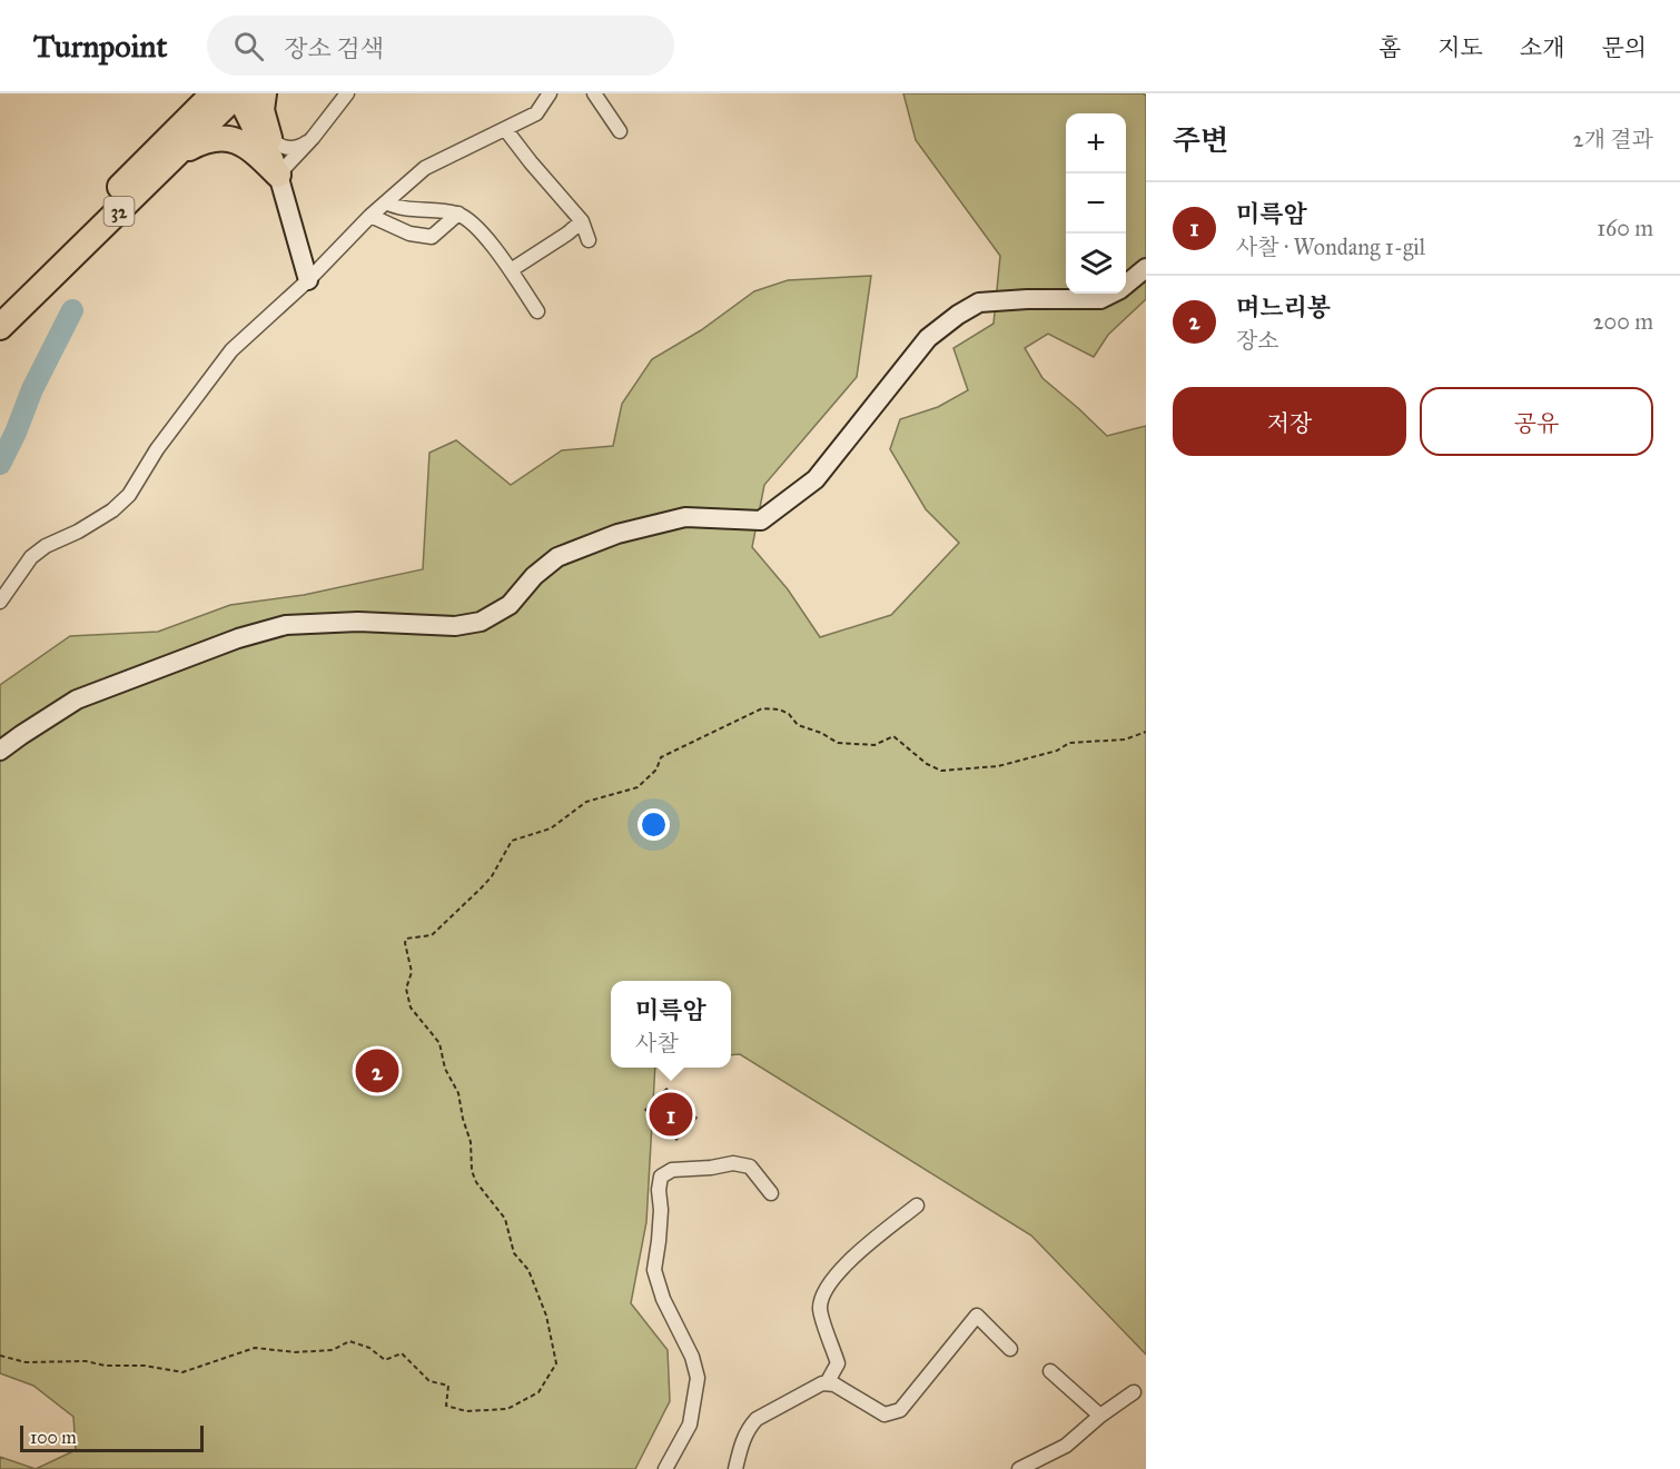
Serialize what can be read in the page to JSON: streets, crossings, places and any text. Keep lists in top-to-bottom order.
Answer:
{
  "streets": {
    "highway": ["32"]
  },
  "scale_bar": "100 m",
  "page": {
    "header": "Turnpoint",
    "search": "장소 검색",
    "nav": [
      "홈",
      "지도",
      "소개",
      "문의"
    ],
    "heading": ["주변", "2개 결과"],
    "map_buttons": ["+", "−"],
    "list": [
      {
        "mark": "1",
        "name": "미륵암",
        "note": "사찰 · Wondang 1-gil",
        "value": "160 m"
      },
      {
        "mark": "2",
        "name": "며느리봉",
        "note": "장소",
        "value": "200 m"
      }
    ],
    "buttons": ["저장", "공유"],
    "popup": ["미륵암", "사찰"],
    "pins": ["2", "1"],
    "scale": "100 m"
  }
}
